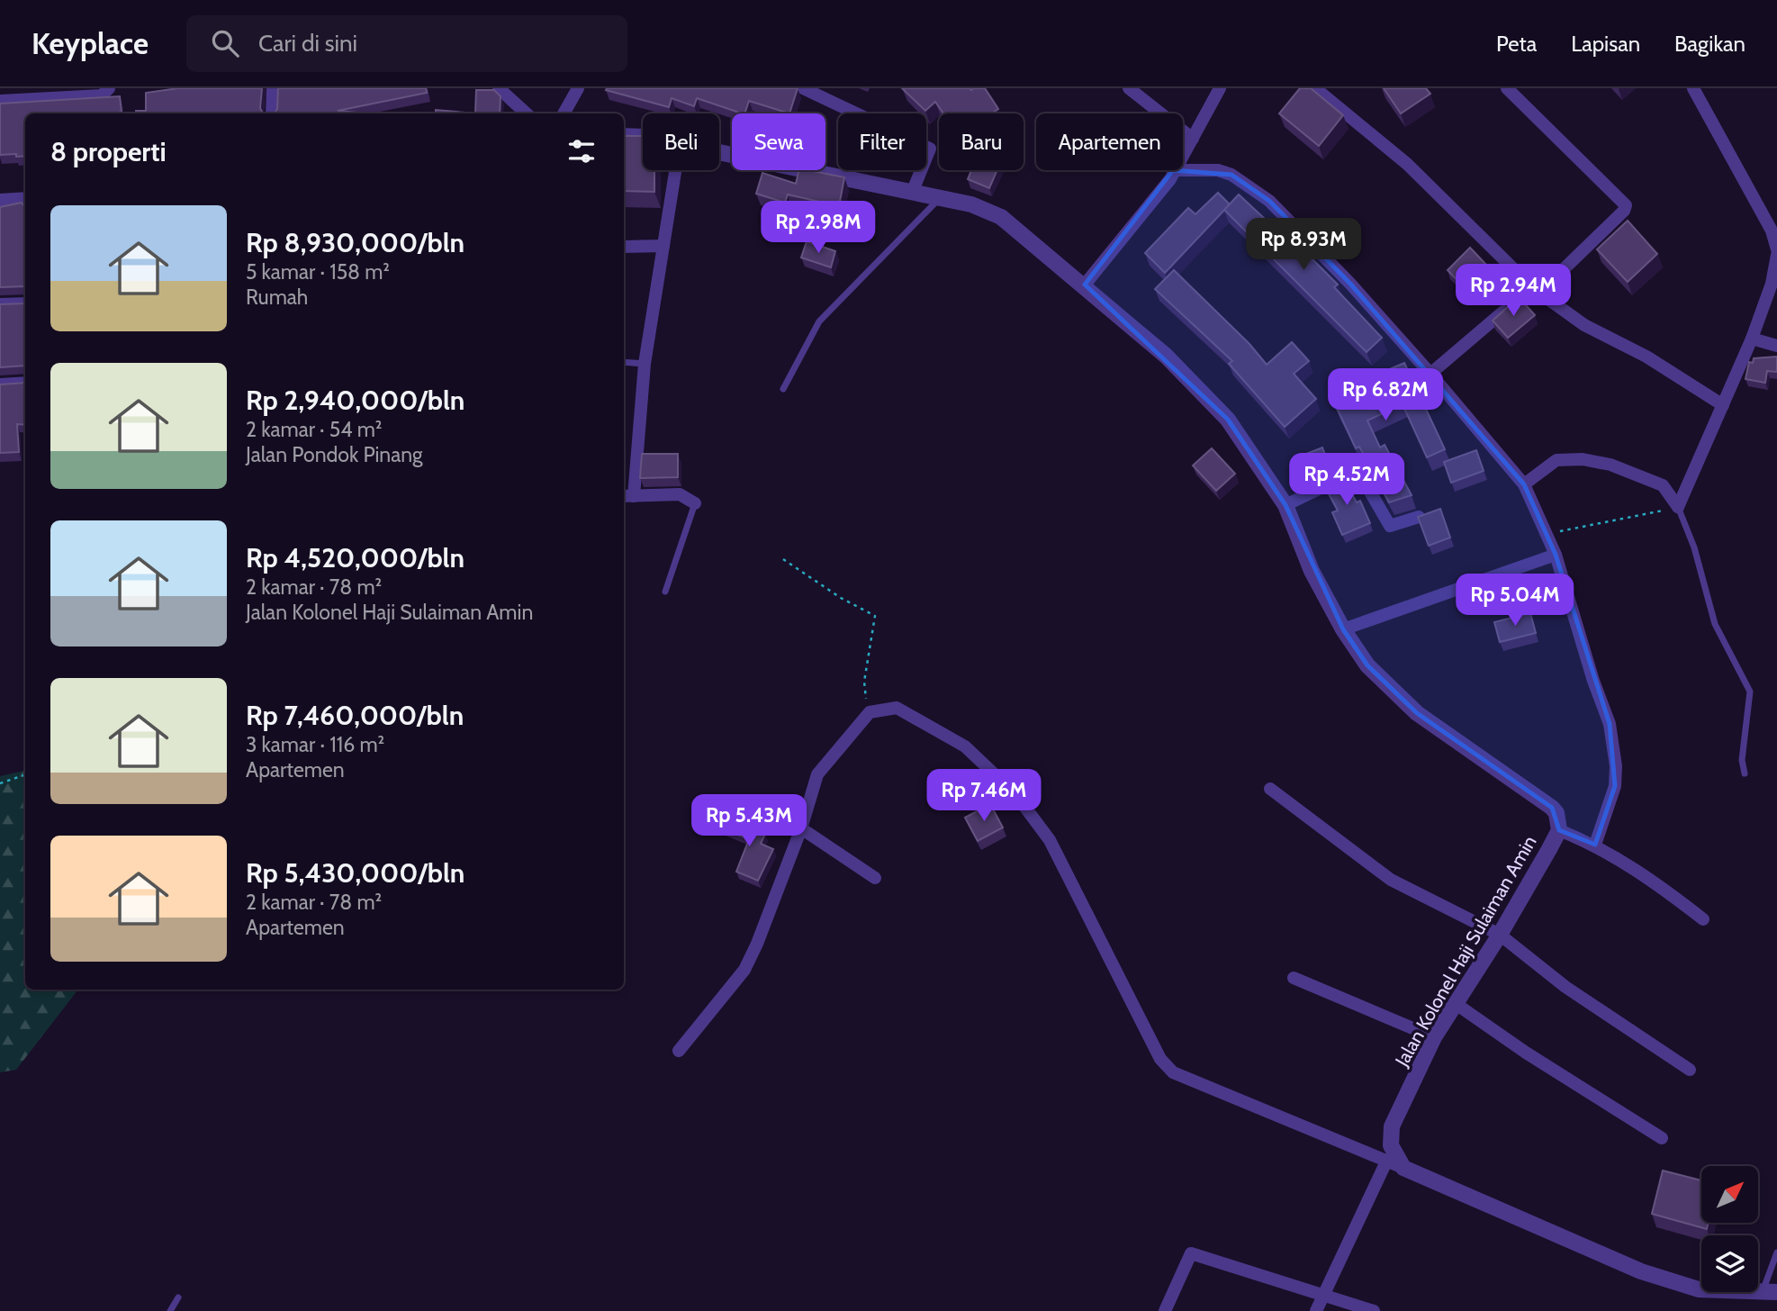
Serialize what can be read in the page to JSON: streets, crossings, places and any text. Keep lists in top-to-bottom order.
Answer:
{
  "streets": {
    "street": ["Jalan Kolonel Haji Sulaiman Amin"]
  },
  "north": "top right",
  "page": {
    "header": "Keyplace",
    "search": "Cari di sini",
    "nav": ["Peta", "Lapisan", "Bagikan"],
    "chip": [
      "Beli",
      "Sewa",
      "Filter",
      "Baru",
      "Apartemen"
    ],
    "heading": "8 properti",
    "list": [
      {
        "name": "Rp 8,930,000/bln",
        "note": "5 kamar · 158 m² · Rumah"
      },
      {
        "name": "Rp 2,940,000/bln",
        "note": "2 kamar · 54 m² · Jalan Pondok Pinang"
      },
      {
        "name": "Rp 4,520,000/bln",
        "note": "2 kamar · 78 m² · Jalan Kolonel Haji Sulaiman Amin"
      },
      {
        "name": "Rp 7,460,000/bln",
        "note": "3 kamar · 116 m² · Apartemen"
      },
      {
        "name": "Rp 5,430,000/bln",
        "note": "2 kamar · 78 m² · Apartemen"
      }
    ],
    "price": [
      "Rp 2.98M",
      "Rp 8.93M",
      "Rp 2.94M",
      "Rp 6.82M",
      "Rp 4.52M",
      "Rp 5.04M",
      "Rp 7.46M",
      "Rp 5.43M"
    ]
  }
}
